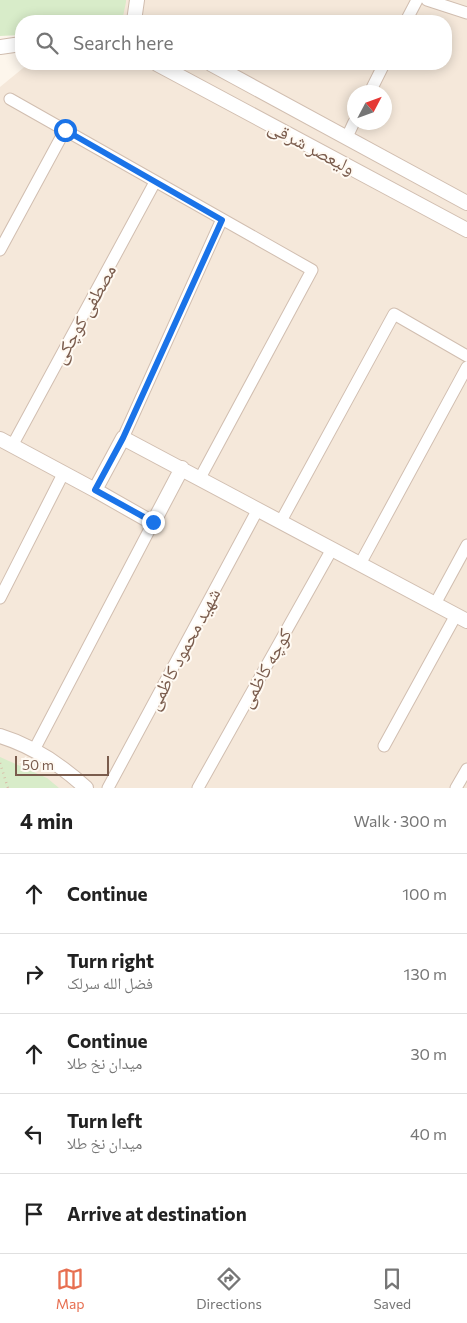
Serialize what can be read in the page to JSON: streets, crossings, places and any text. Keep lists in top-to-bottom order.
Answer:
{
  "streets": {
    "street": [
      "ولیعصر شرقی",
      "مصطفی کوچکی",
      "شهید محمود کاظمی",
      "کوچه کاظمی"
    ]
  },
  "scale_bar": "50 m",
  "north": "top right",
  "page": {
    "search": "Search here",
    "scale": "50 m",
    "heading": ["4 min", "Walk · 300 m"],
    "list": [
      ["Continue", "100 m"],
      ["Turn right", "فضل الله سرلک", "130 m"],
      ["Continue", "میدان نخ طلا", "30 m"],
      ["Turn left", "میدان نخ طلا", "40 m"],
      "Arrive at destination"
    ],
    "nav": ["Map", "Directions", "Saved"]
  }
}
